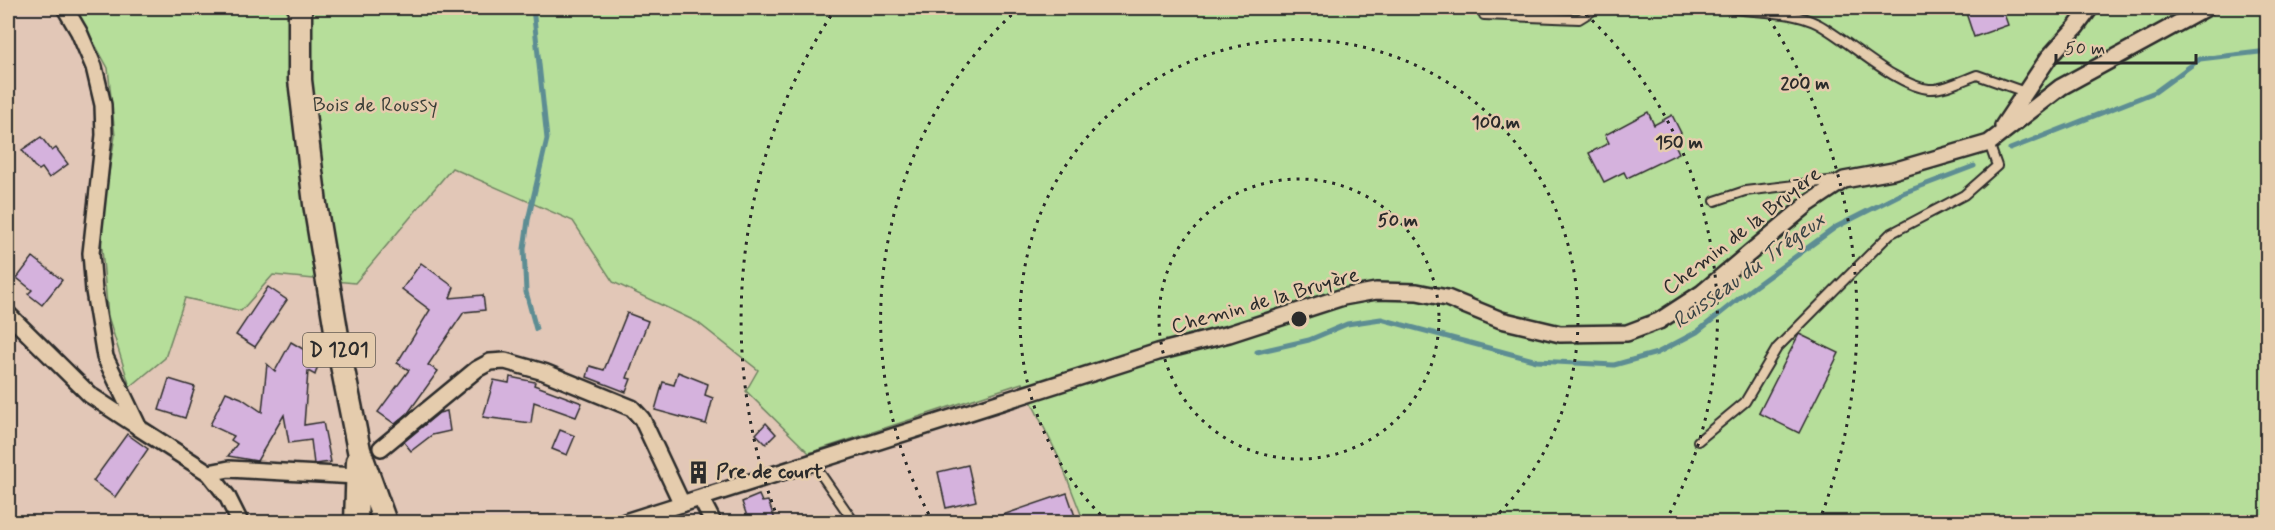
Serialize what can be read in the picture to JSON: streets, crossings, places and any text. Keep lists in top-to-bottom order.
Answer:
{
  "streets": {
    "main road": ["D 1201"],
    "street": ["Chemin de la Bruyère"]
  },
  "water": ["Ruisseau du Trégeux"],
  "parks": ["Bois de Roussy"],
  "places": {
    "building": ["Pre de court"]
  },
  "scale_bar": "50 m",
  "rings": [
    "200 m",
    "100 m",
    "150 m",
    "50 m"
  ]
}
